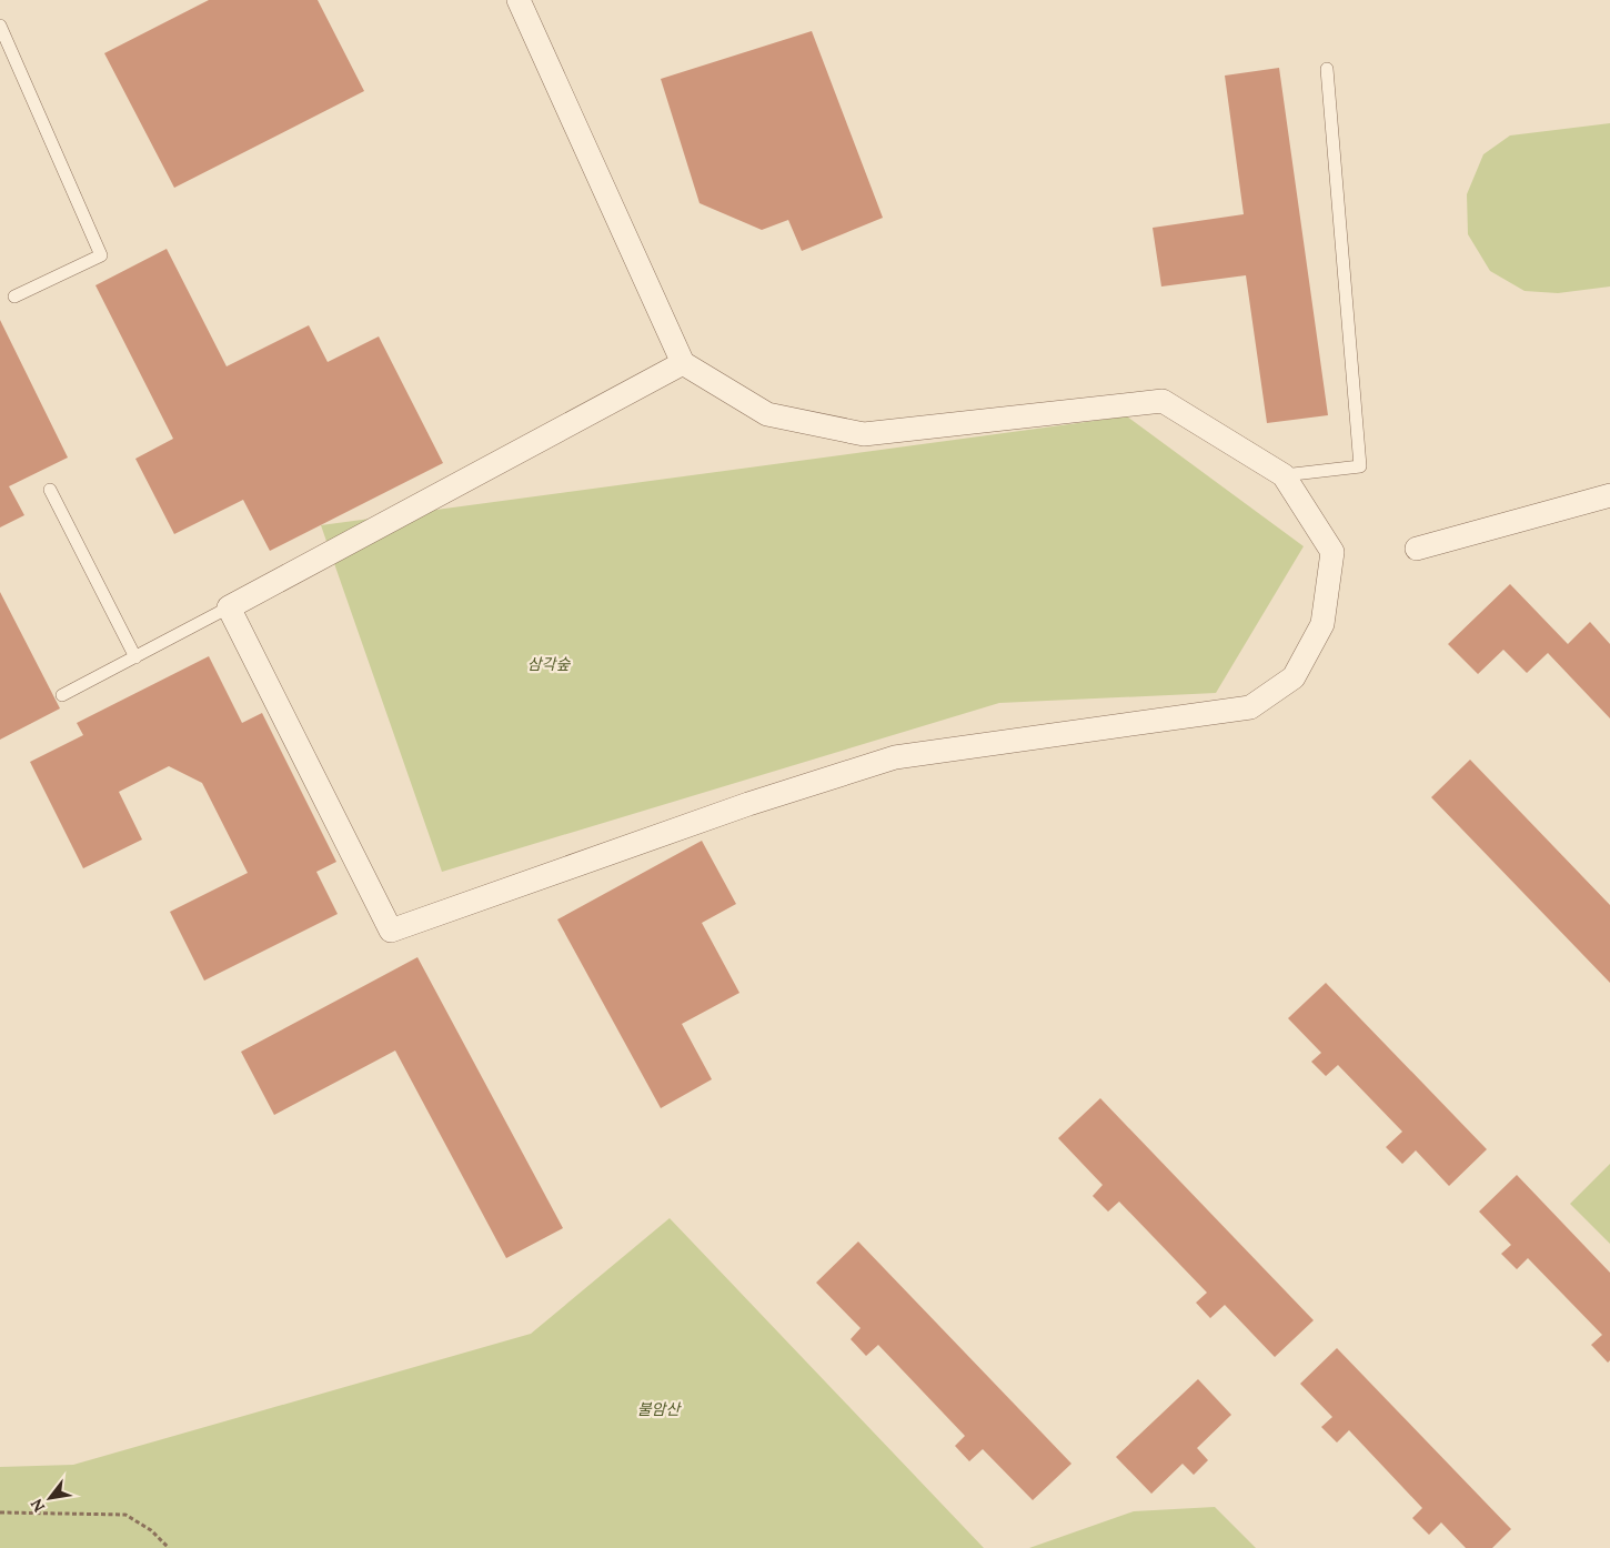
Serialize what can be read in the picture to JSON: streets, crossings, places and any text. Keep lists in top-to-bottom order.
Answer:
{
  "parks": ["삼각숲", "불암산"],
  "north": "bottom left"
}
